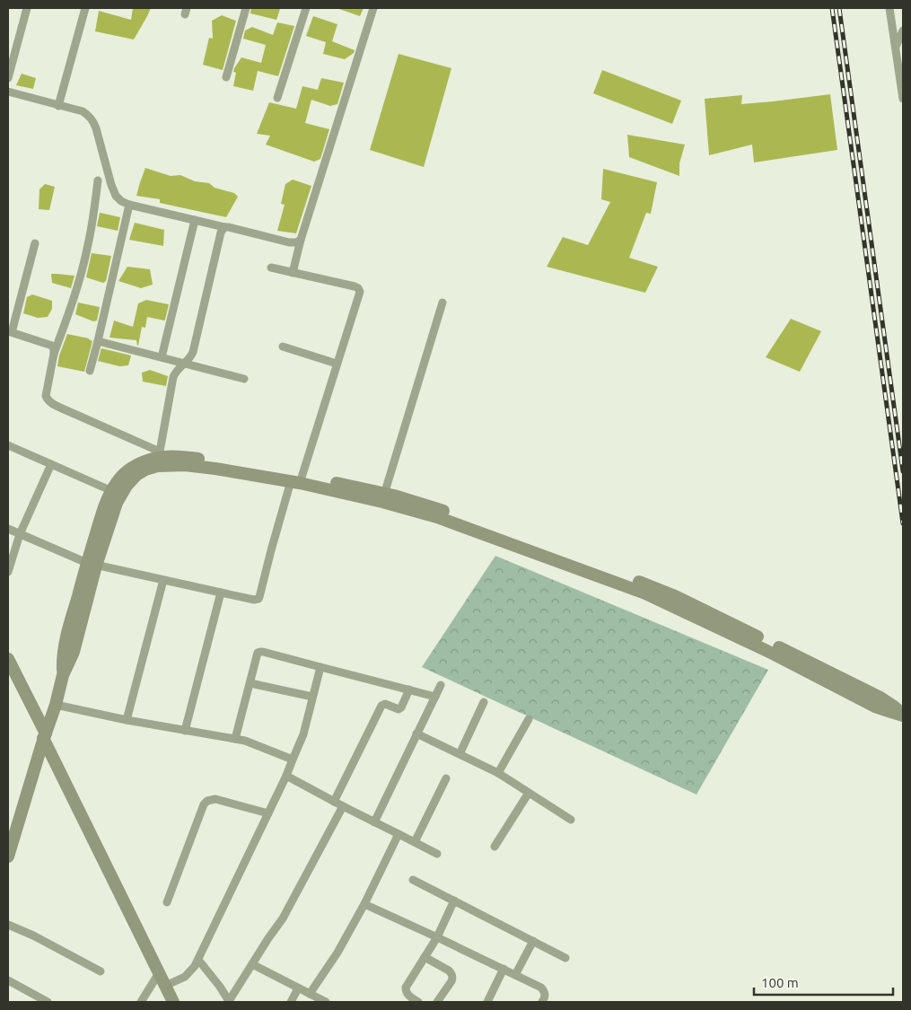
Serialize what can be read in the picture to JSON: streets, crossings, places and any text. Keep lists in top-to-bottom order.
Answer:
{
  "scale_bar": "100 m"
}
